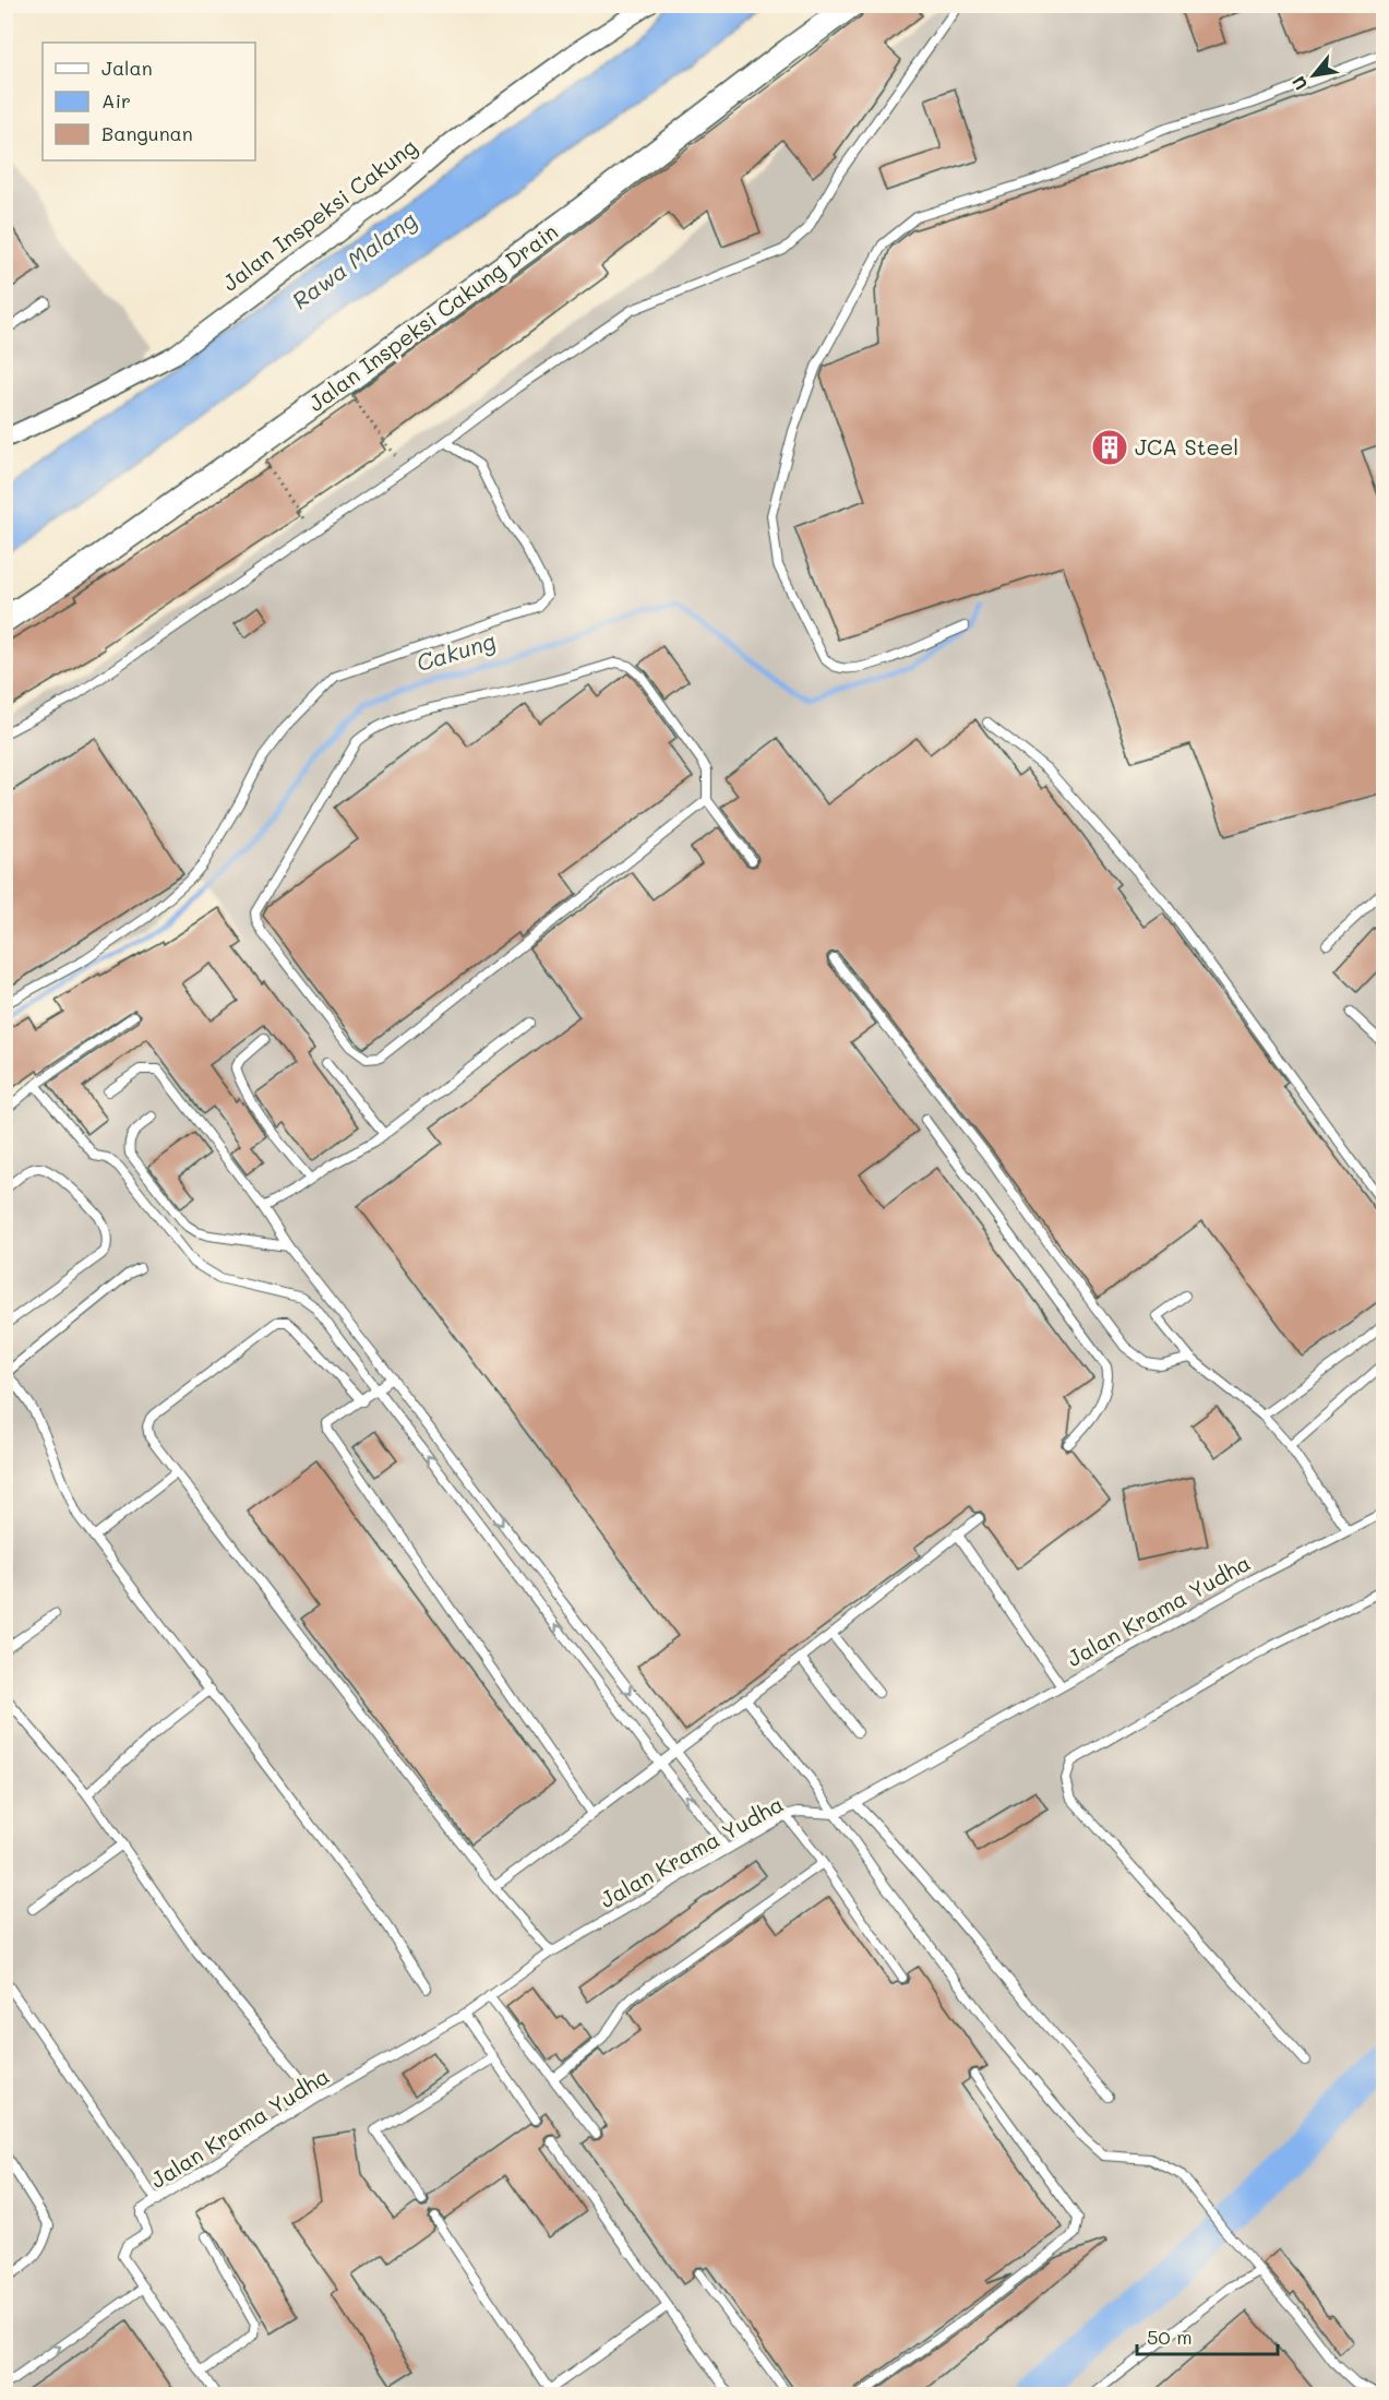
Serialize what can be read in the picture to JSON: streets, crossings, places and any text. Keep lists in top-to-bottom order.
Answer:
{
  "streets": {
    "street": ["Jalan Inspeksi Cakung", "Jalan Inspeksi Cakung Drain"],
    "lane": ["Jalan Krama Yudha"]
  },
  "water": ["Rawa Malang", "Cakung"],
  "places": {
    "building": ["JCA Steel"]
  },
  "legend": ["Jalan", "Air", "Bangunan"],
  "scale_bar": "50 m",
  "north": "bottom left"
}
